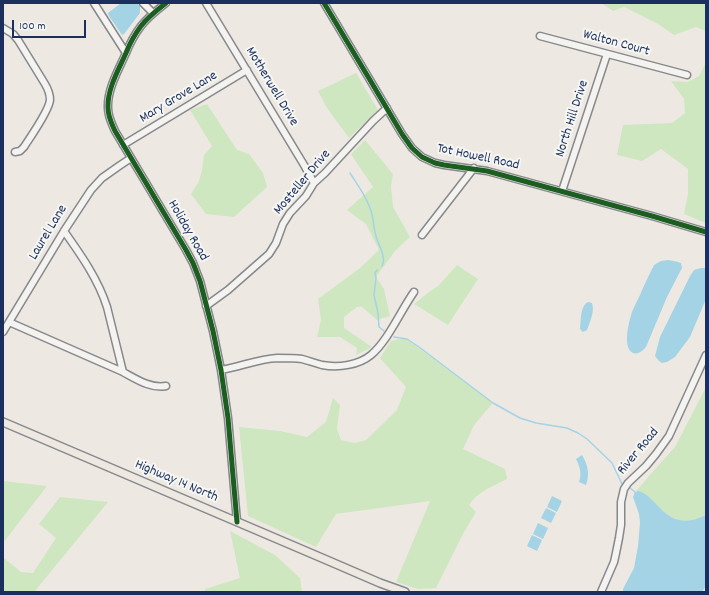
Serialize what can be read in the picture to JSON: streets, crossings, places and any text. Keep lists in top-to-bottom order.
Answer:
{
  "streets": {
    "main road": ["Highway 14 North"],
    "street": [
      "Walton Court",
      "Motherwell Drive",
      "Mary Grove Lane",
      "North Hill Drive",
      "Tot Howell Road",
      "Mosteller Drive",
      "Holiday Road",
      "Laurel Lane",
      "River Road"
    ]
  },
  "crossings": [
    ["Walton Court", "North Hill Drive"],
    ["Motherwell Drive", "Mary Grove Lane"],
    ["Motherwell Drive", "Mosteller Drive"],
    ["Mary Grove Lane", "Holiday Road"],
    ["North Hill Drive", "Tot Howell Road"],
    ["Tot Howell Road", "Mosteller Drive"],
    ["Mosteller Drive", "Holiday Road"],
    ["Holiday Road", "Laurel Lane"],
    ["Holiday Road", "Highway 14 North"]
  ],
  "scale_bar": "100 m"
}
